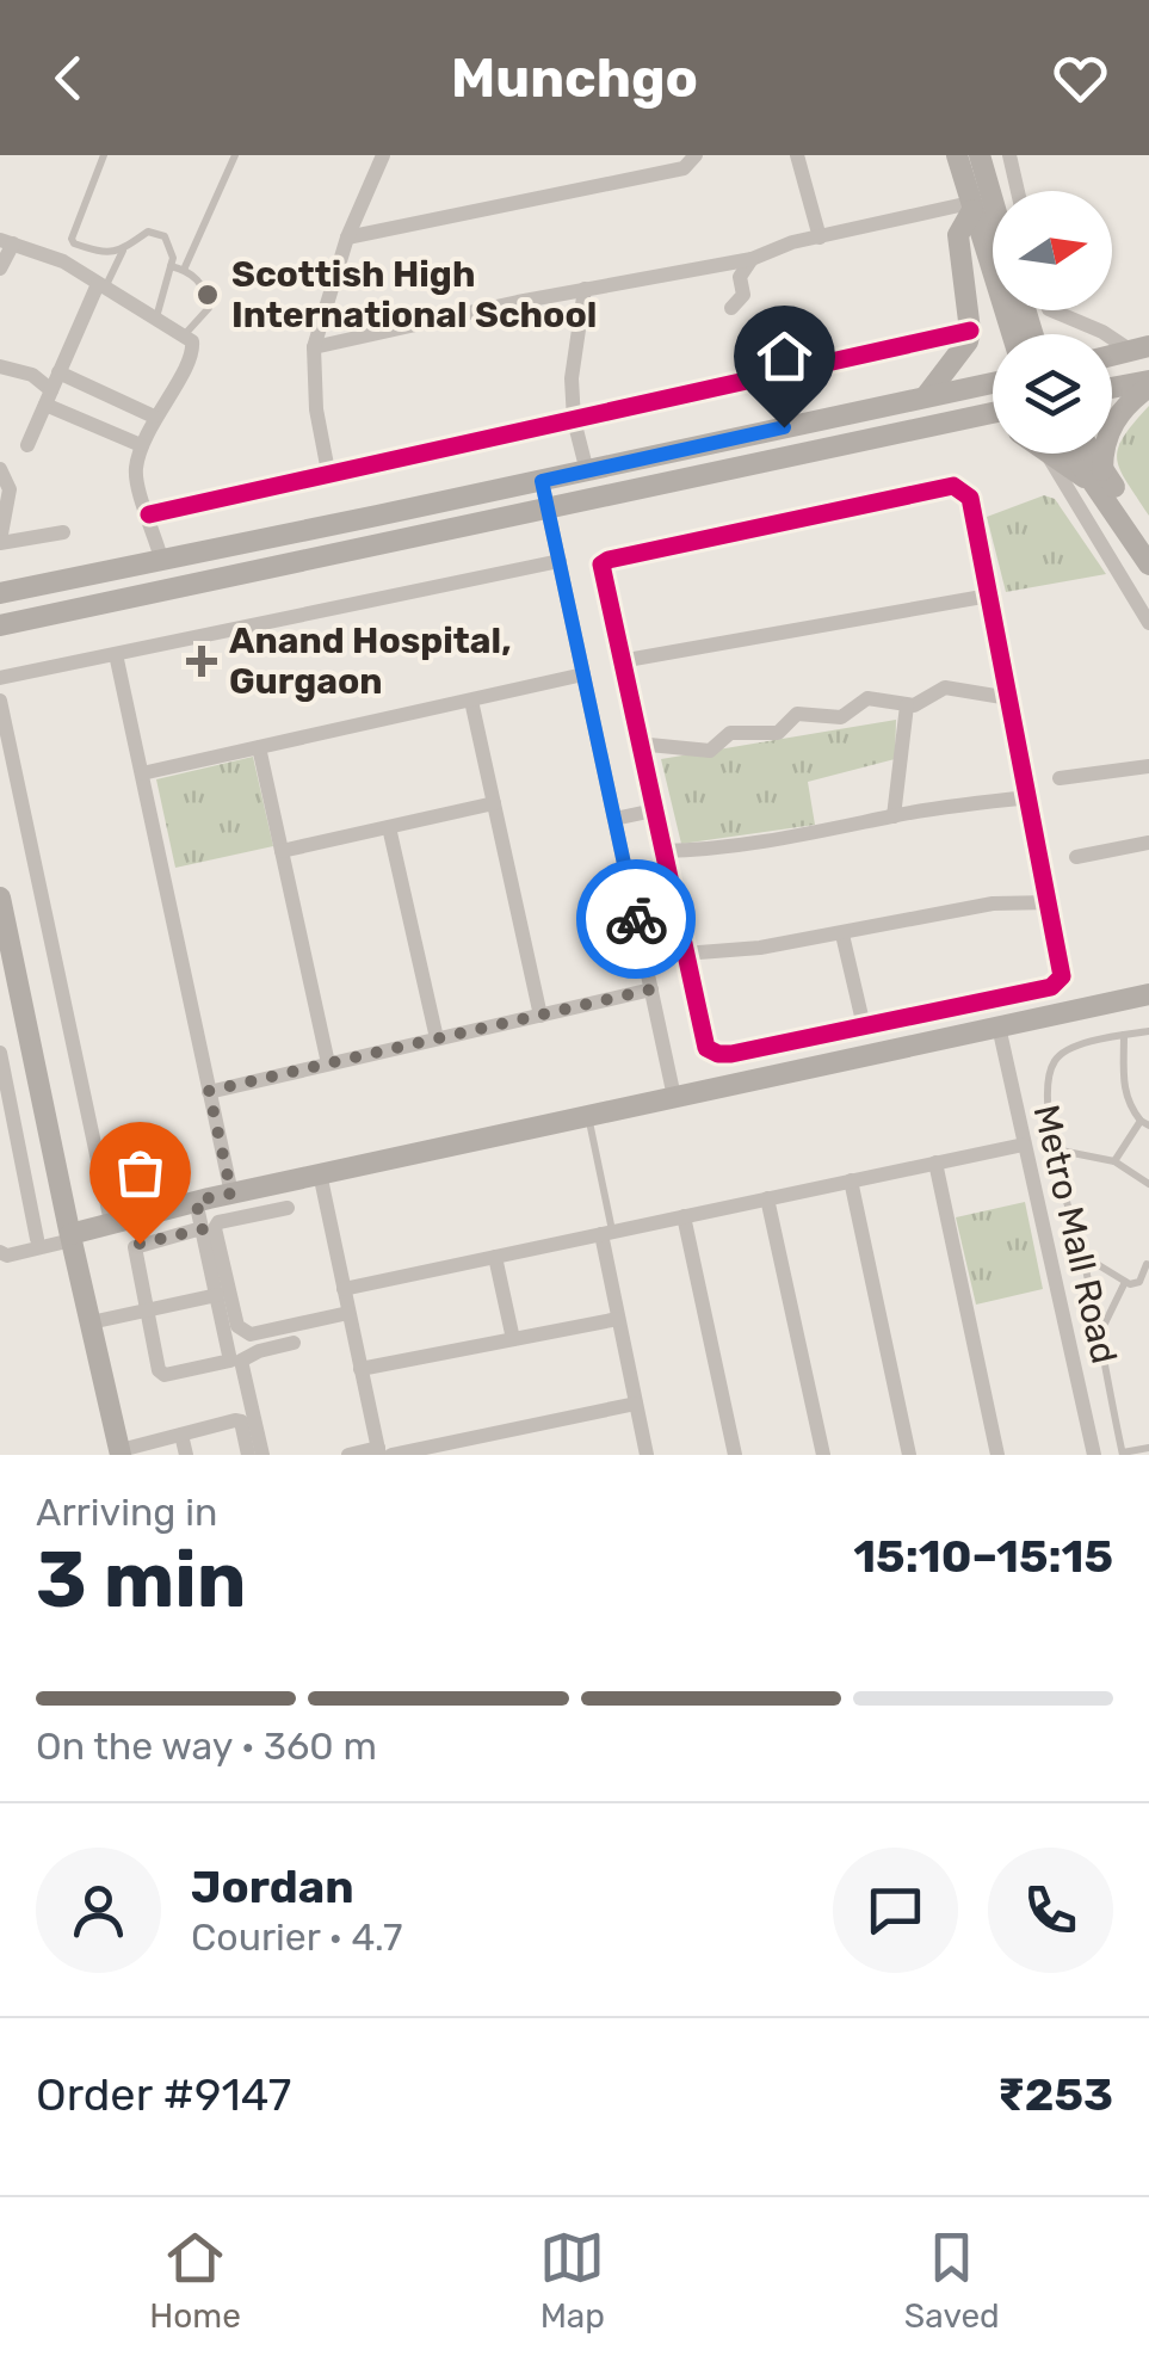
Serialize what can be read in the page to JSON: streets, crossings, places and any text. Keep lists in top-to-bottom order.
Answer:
{
  "streets": {
    "street": ["Metro Mall Road"]
  },
  "places": {
    "other": ["Scottish High International School"],
    "health": ["Anand Hospital, Gurgaon"]
  },
  "north": "right",
  "page": {
    "header": "Munchgo",
    "heading": ["3 min", "Arriving in", "15:10–15:15"],
    "panel": [
      "Jordan",
      "Courier · 4.7",
      "Order #9147",
      "₹253"
    ],
    "bar": "On the way · 360 m",
    "tabs": ["Home", "Map", "Saved"]
  }
}
